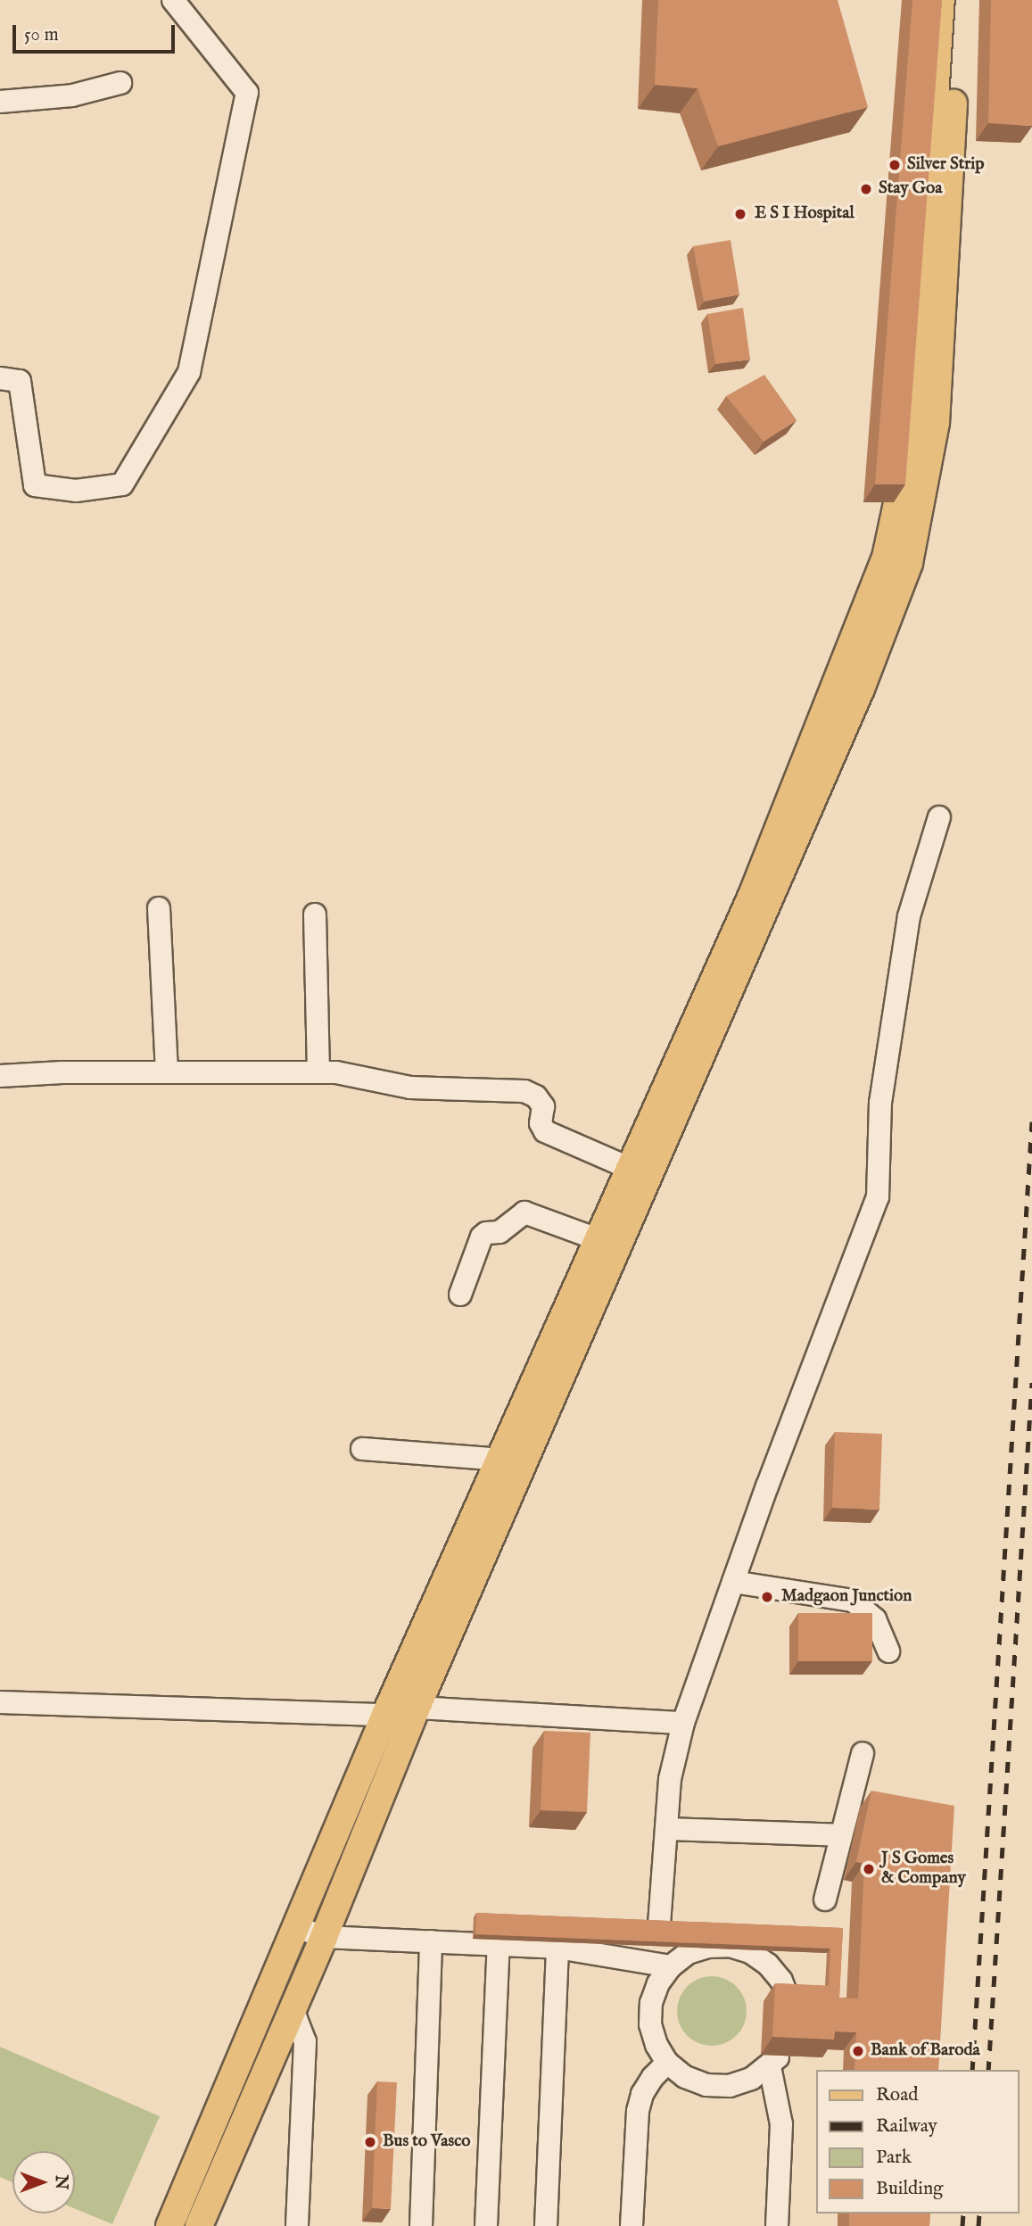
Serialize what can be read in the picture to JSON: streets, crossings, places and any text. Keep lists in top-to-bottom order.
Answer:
{
  "places": [
    "Silver Strip",
    "Stay Goa",
    "E S I Hospital",
    "Madgaon Junction",
    "J S Gomes & Company",
    "Bank of Baroda",
    "Bus to Vasco"
  ],
  "legend": [
    "Road",
    "Railway",
    "Park",
    "Building"
  ],
  "scale_bar": "50 m",
  "north": "right"
}
